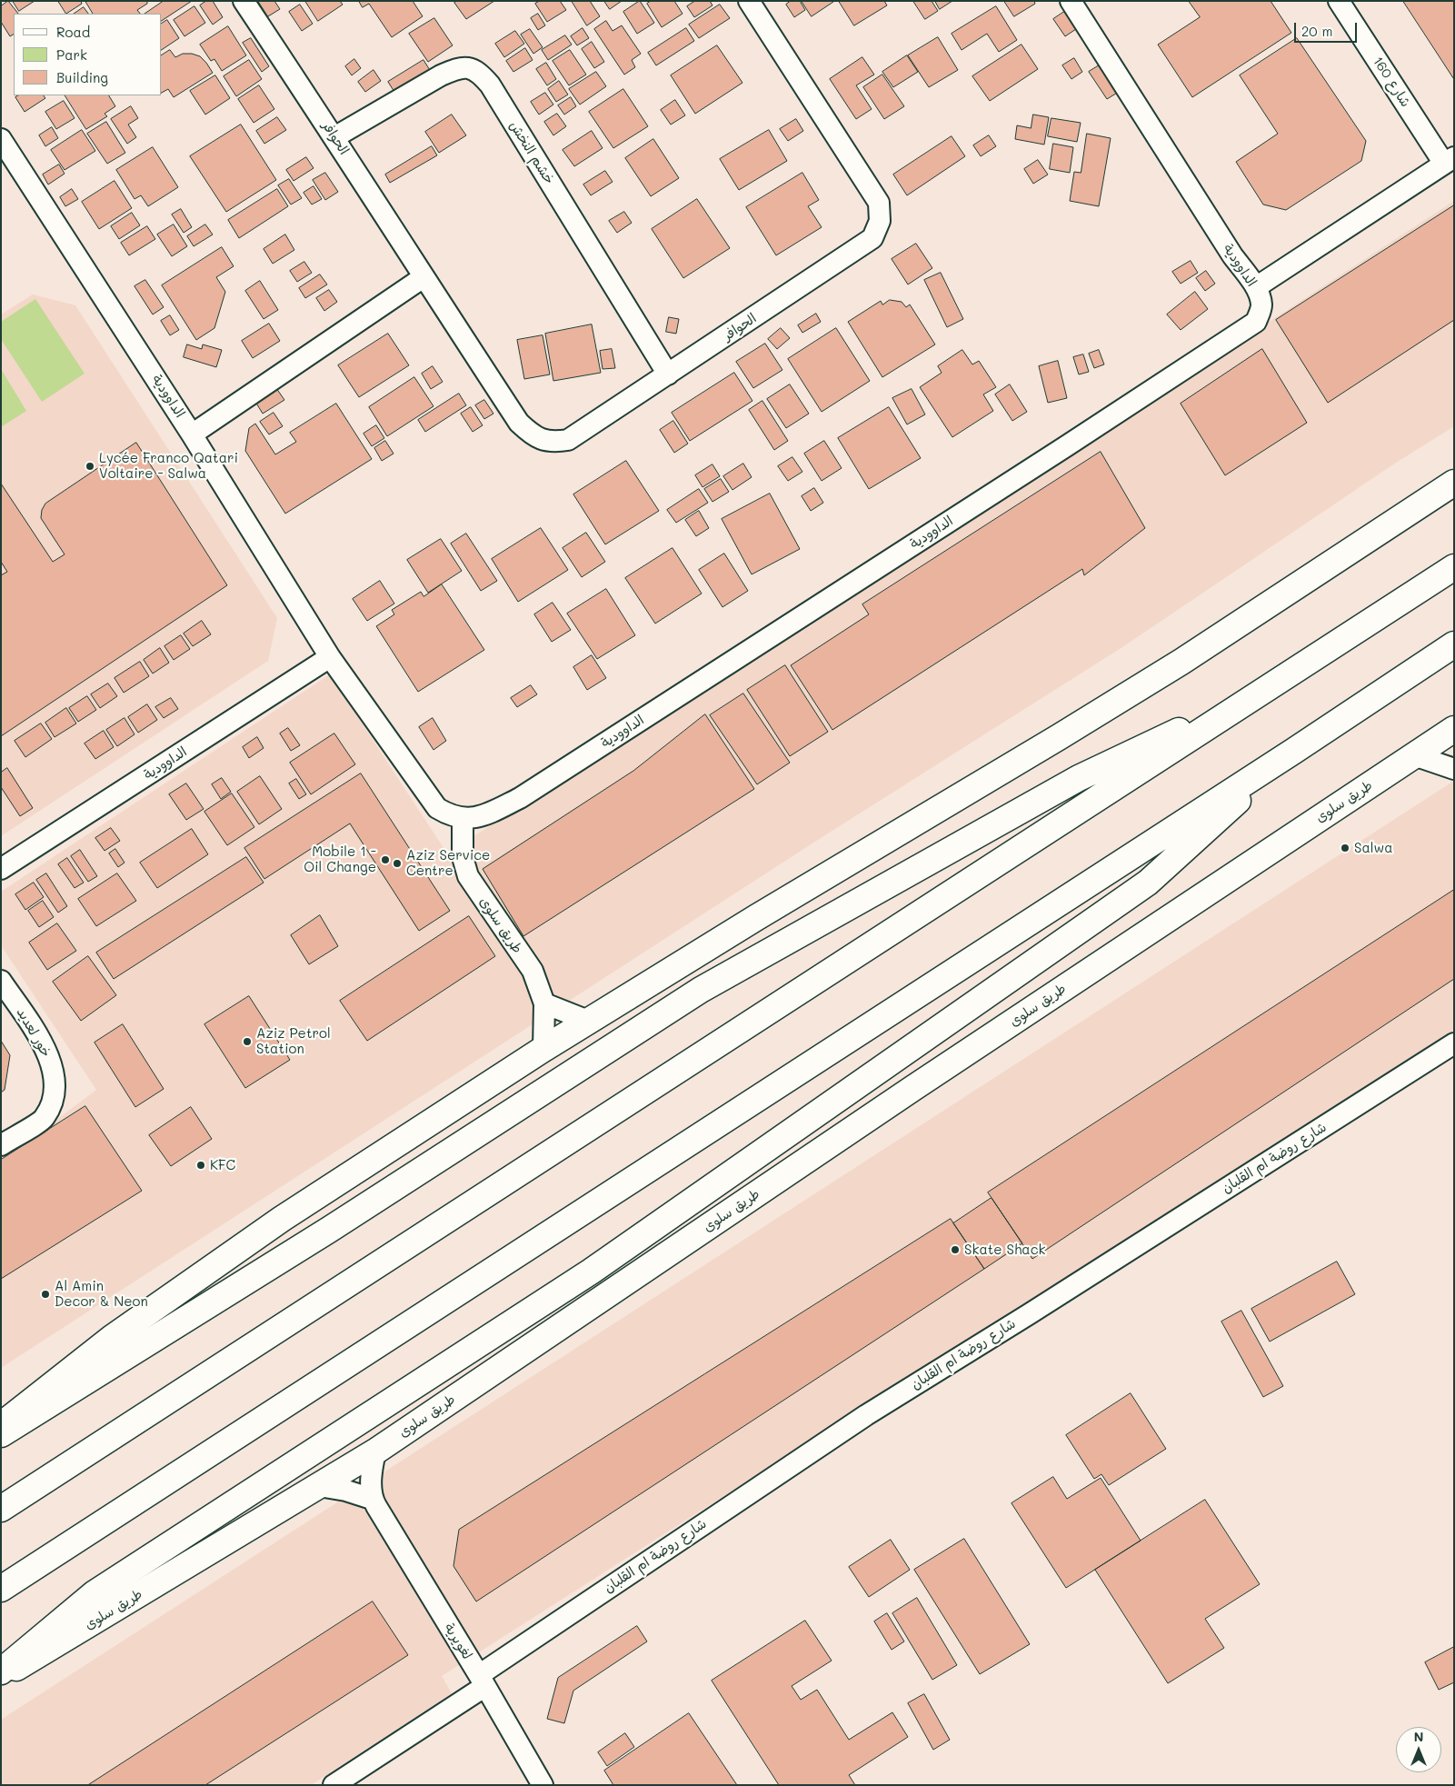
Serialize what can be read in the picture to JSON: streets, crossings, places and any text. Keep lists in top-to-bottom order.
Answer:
{
  "streets": {
    "main road": ["طريق سلوى"],
    "street": [
      "شارع 160",
      "الحوافر",
      "خشم النخش",
      "الداوودية",
      "خور لعديد",
      "شارع روضة ام القلبان",
      "لغويرية"
    ]
  },
  "crossings": [
    ["الحوافر", "خشم النخش"],
    ["الداوودية", "طريق سلوى"],
    ["طريق سلوى", "لغويرية"],
    ["شارع روضة ام القلبان", "لغويرية"]
  ],
  "places": [
    "Lycée Franco Qatari Voltaire - Salwa",
    "Salwa",
    "Mobile 1 - Oil Change",
    "Aziz Service Centre",
    "Aziz Petrol Station",
    "KFC",
    "Skate Shack",
    "Al Amin Decor & Neon"
  ],
  "legend": ["Road", "Park", "Building"],
  "scale_bar": "20 m",
  "north": "top"
}
